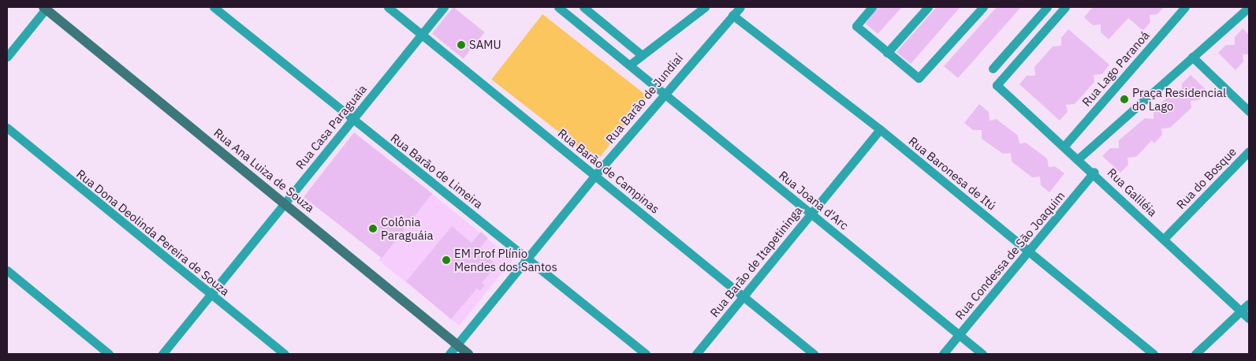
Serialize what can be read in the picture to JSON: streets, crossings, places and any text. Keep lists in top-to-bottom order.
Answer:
{
  "streets": {
    "street": [
      "Rua Lago Paranoá",
      "Rua Barão de Jundiaí",
      "Rua Casa Paraguaia",
      "Rua Ana Luiza de Souza",
      "Rua Barão de Limeira",
      "Rua Barão de Campinas",
      "Rua Baronesa de Itú",
      "Rua do Bosque",
      "Rua Galiléia",
      "Rua Joana d'Arc",
      "Rua Dona Deolinda Pereira de Souza",
      "Rua Condessa de São Joaquim",
      "Rua Barão de Itapetininga"
    ]
  },
  "crossings": [
    ["Rua Lago Paranoá", "Rua Galiléia"],
    ["Rua Barão de Jundiaí", "Rua Ana Luiza de Souza"],
    ["Rua Barão de Jundiaí", "Rua Barão de Limeira"],
    ["Rua Barão de Jundiaí", "Rua Barão de Campinas"],
    ["Rua Barão de Jundiaí", "Rua Baronesa de Itú"],
    ["Rua Barão de Jundiaí", "Rua Joana d'Arc"],
    ["Rua Casa Paraguaia", "Rua Ana Luiza de Souza"],
    ["Rua Casa Paraguaia", "Rua Barão de Limeira"],
    ["Rua Casa Paraguaia", "Rua Barão de Campinas"],
    ["Rua Casa Paraguaia", "Rua Dona Deolinda Pereira de Souza"],
    ["Rua Barão de Campinas", "Rua Barão de Itapetininga"],
    ["Rua Baronesa de Itú", "Rua Condessa de São Joaquim"],
    ["Rua Baronesa de Itú", "Rua Barão de Itapetininga"],
    ["Rua do Bosque", "Rua Galiléia"],
    ["Rua Galiléia", "Rua Condessa de São Joaquim"],
    ["Rua Joana d'Arc", "Rua Condessa de São Joaquim"],
    ["Rua Joana d'Arc", "Rua Barão de Itapetininga"]
  ],
  "places": [
    "SAMU",
    "Praça Residencial do Lago",
    "Colônia Paraguáia",
    "EM Prof Plínio Mendes dos Santos"
  ]
}
